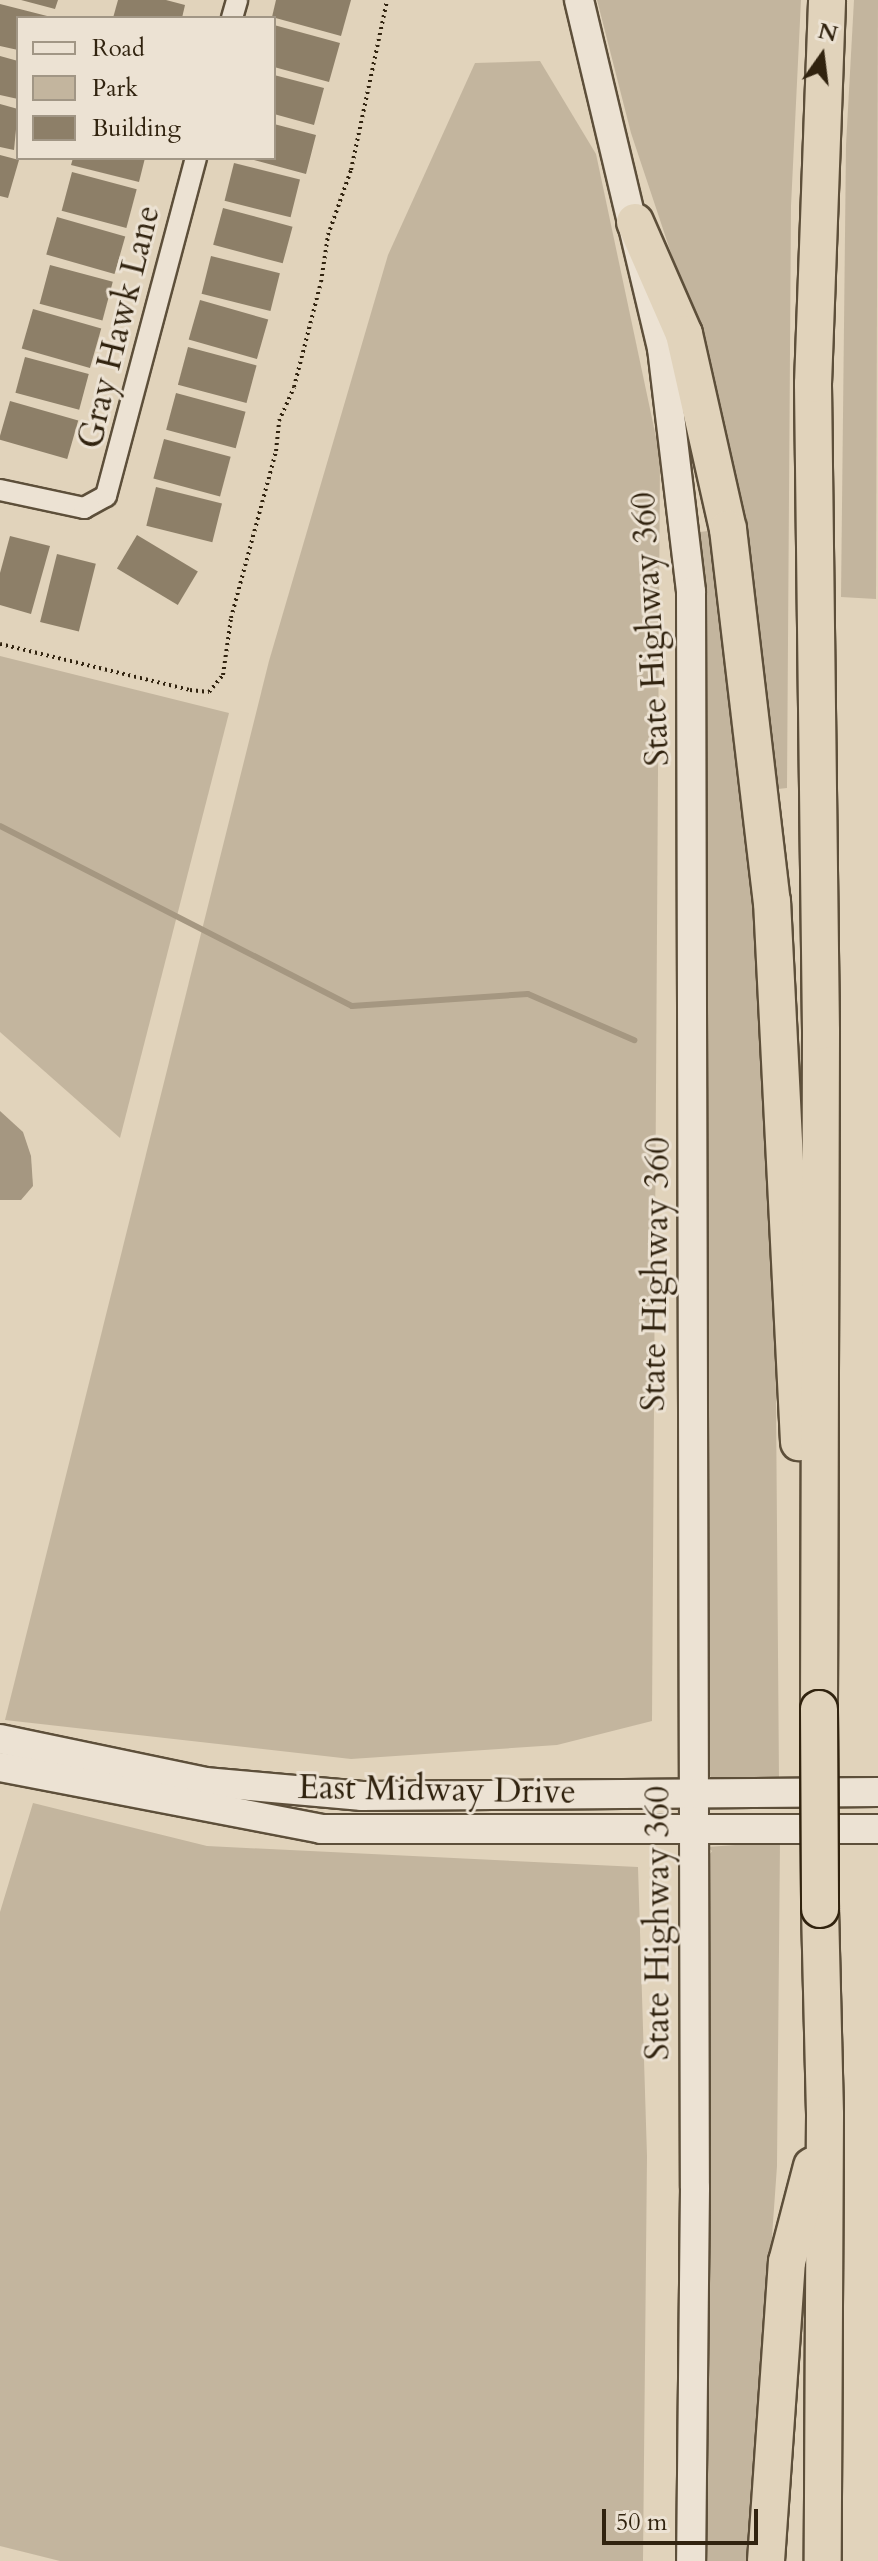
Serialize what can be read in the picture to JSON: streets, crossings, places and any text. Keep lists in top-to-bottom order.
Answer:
{
  "streets": {
    "main road": ["State Highway 360", "East Midway Drive"],
    "street": ["Gray Hawk Lane"]
  },
  "crossings": [
    ["State Highway 360", "East Midway Drive"]
  ],
  "legend": ["Road", "Park", "Building"],
  "scale_bar": "50 m",
  "north": "top"
}
